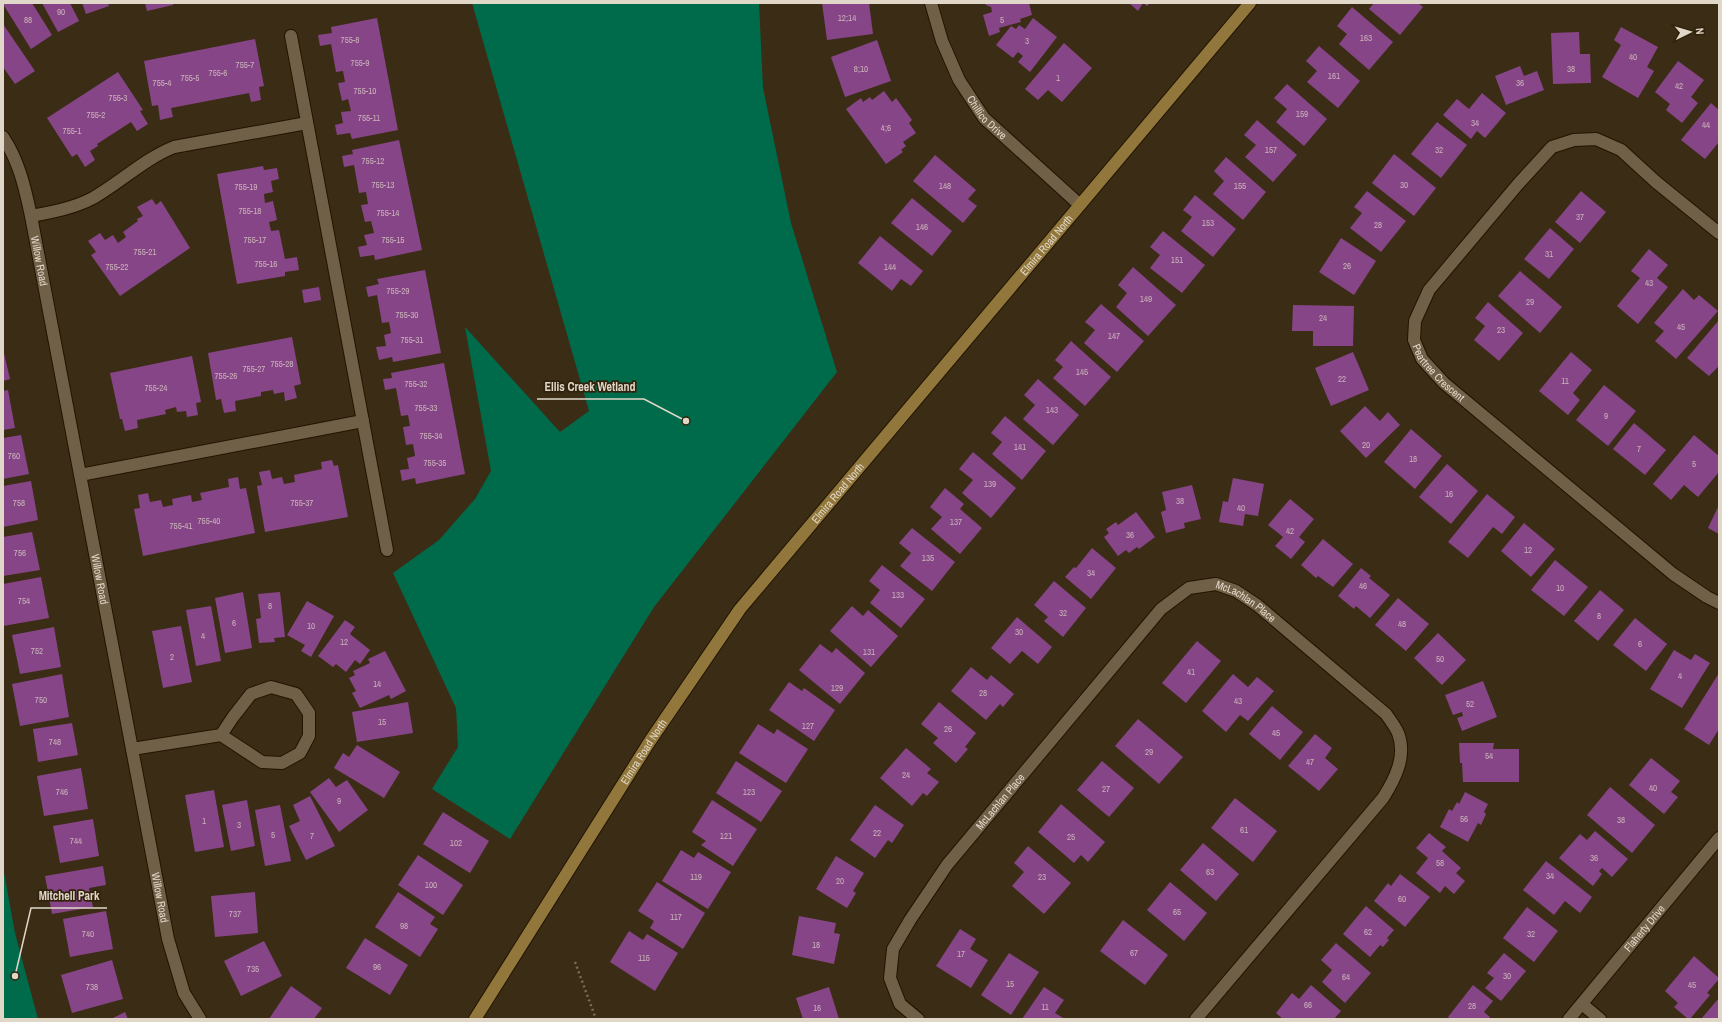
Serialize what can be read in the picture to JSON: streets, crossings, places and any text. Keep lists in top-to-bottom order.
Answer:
{
  "streets": {
    "main road": ["Elmira Road North"],
    "street": [
      "Chillico Drive",
      "Willow Road",
      "Peartree Crescent",
      "McLachlan Place",
      "Flaherty Drive"
    ]
  },
  "crossings": [
    ["Chillico Drive", "Elmira Road North"]
  ],
  "places": ["Ellis Creek Wetland", "Mitchell Park"],
  "house_numbers": [
    "90",
    "12;14",
    "88",
    "5",
    "163",
    "755-8",
    "3",
    "40",
    "755-9",
    "755-7",
    "8;10",
    "38",
    "755-6",
    "161",
    "755-5",
    "1",
    "755-4",
    "36",
    "42",
    "755-10",
    "755-3",
    "159",
    "755-2",
    "755-11",
    "34",
    "44",
    "4;6",
    "755-1",
    "157",
    "32",
    "755-12",
    "755-13",
    "30",
    "148",
    "155",
    "755-19",
    "755-18",
    "755-14",
    "37",
    "153",
    "28",
    "146",
    "755-17",
    "755-15",
    "755-21",
    "31",
    "151",
    "755-16",
    "26",
    "755-22",
    "144",
    "43",
    "755-29",
    "149",
    "29",
    "755-30",
    "24",
    "45",
    "23",
    "147",
    "755-31",
    "755-28",
    "755-27",
    "145",
    "755-26",
    "22",
    "11",
    "755-32",
    "755-24",
    "755-33",
    "143",
    "9",
    "755-34",
    "20",
    "141",
    "7",
    "760",
    "18",
    "755-35",
    "5",
    "139",
    "16",
    "38",
    "758",
    "755-37",
    "40",
    "755-40",
    "137",
    "755-41",
    "42",
    "36",
    "12",
    "756",
    "135",
    "34",
    "46",
    "10",
    "133",
    "754",
    "8",
    "32",
    "8",
    "6",
    "48",
    "10",
    "30",
    "4",
    "12",
    "6",
    "752",
    "131",
    "2",
    "50",
    "41",
    "4",
    "14",
    "129",
    "28",
    "750",
    "43",
    "52",
    "15",
    "127",
    "26",
    "45",
    "748",
    "29",
    "54",
    "47",
    "24",
    "40",
    "27",
    "746",
    "123",
    "9",
    "56",
    "38",
    "1",
    "3",
    "61",
    "22",
    "5",
    "7",
    "121",
    "25",
    "744",
    "102",
    "36",
    "58",
    "63",
    "34",
    "119",
    "23",
    "20",
    "100",
    "60",
    "65",
    "737",
    "117",
    "98",
    "62",
    "740",
    "32",
    "18",
    "67",
    "17",
    "115",
    "96",
    "735",
    "30",
    "64",
    "15",
    "45",
    "738",
    "66",
    "28",
    "11",
    "16"
  ],
  "north": "right"
}
